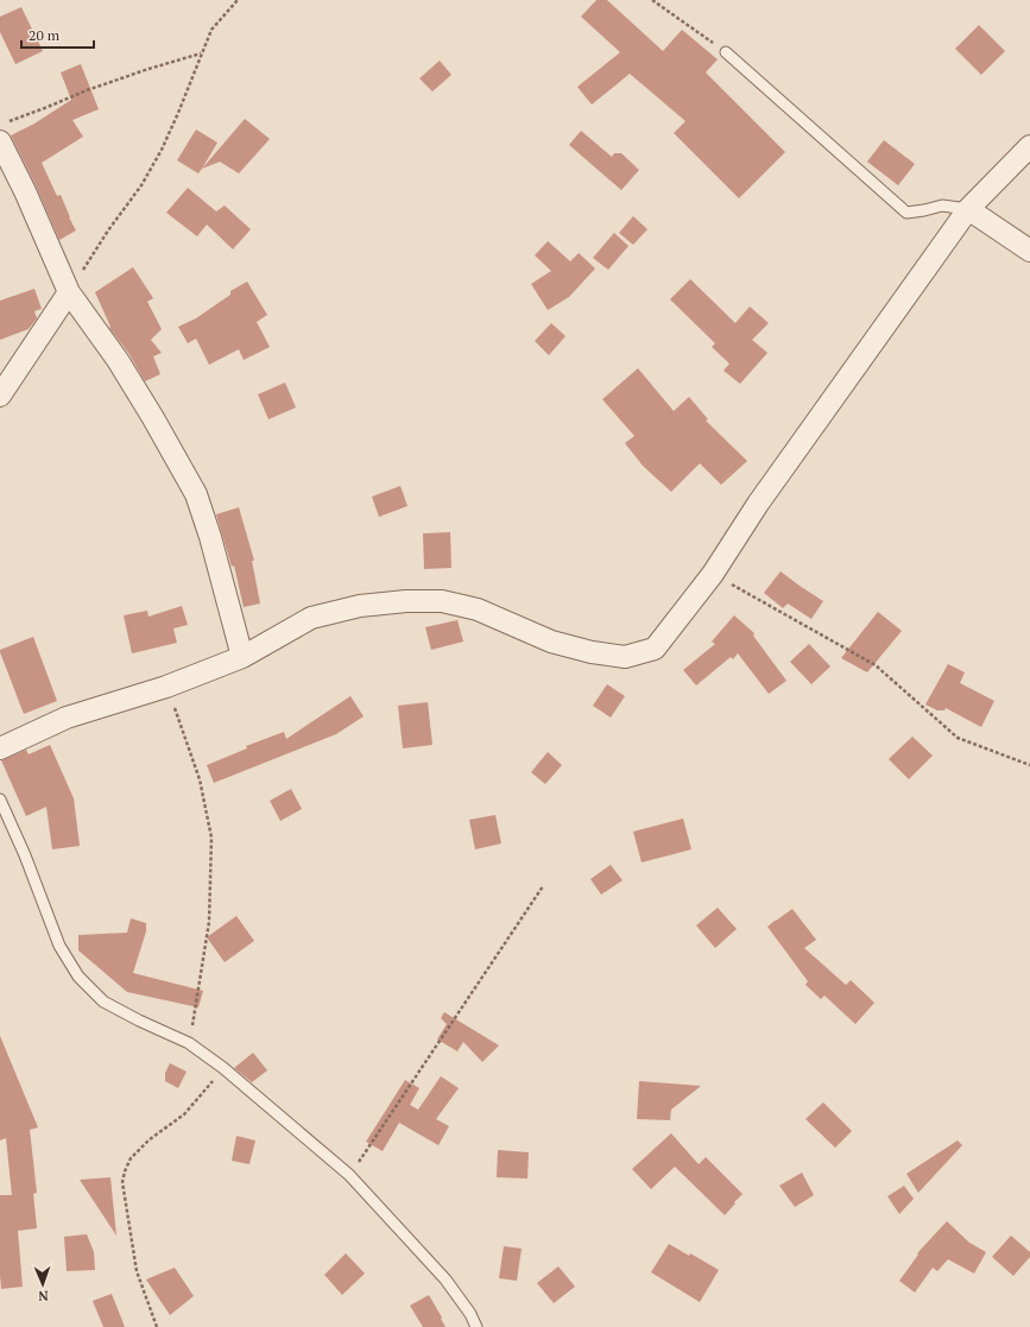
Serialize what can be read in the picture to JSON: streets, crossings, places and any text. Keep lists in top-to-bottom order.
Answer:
{
  "scale_bar": "20 m",
  "north": "bottom"
}
